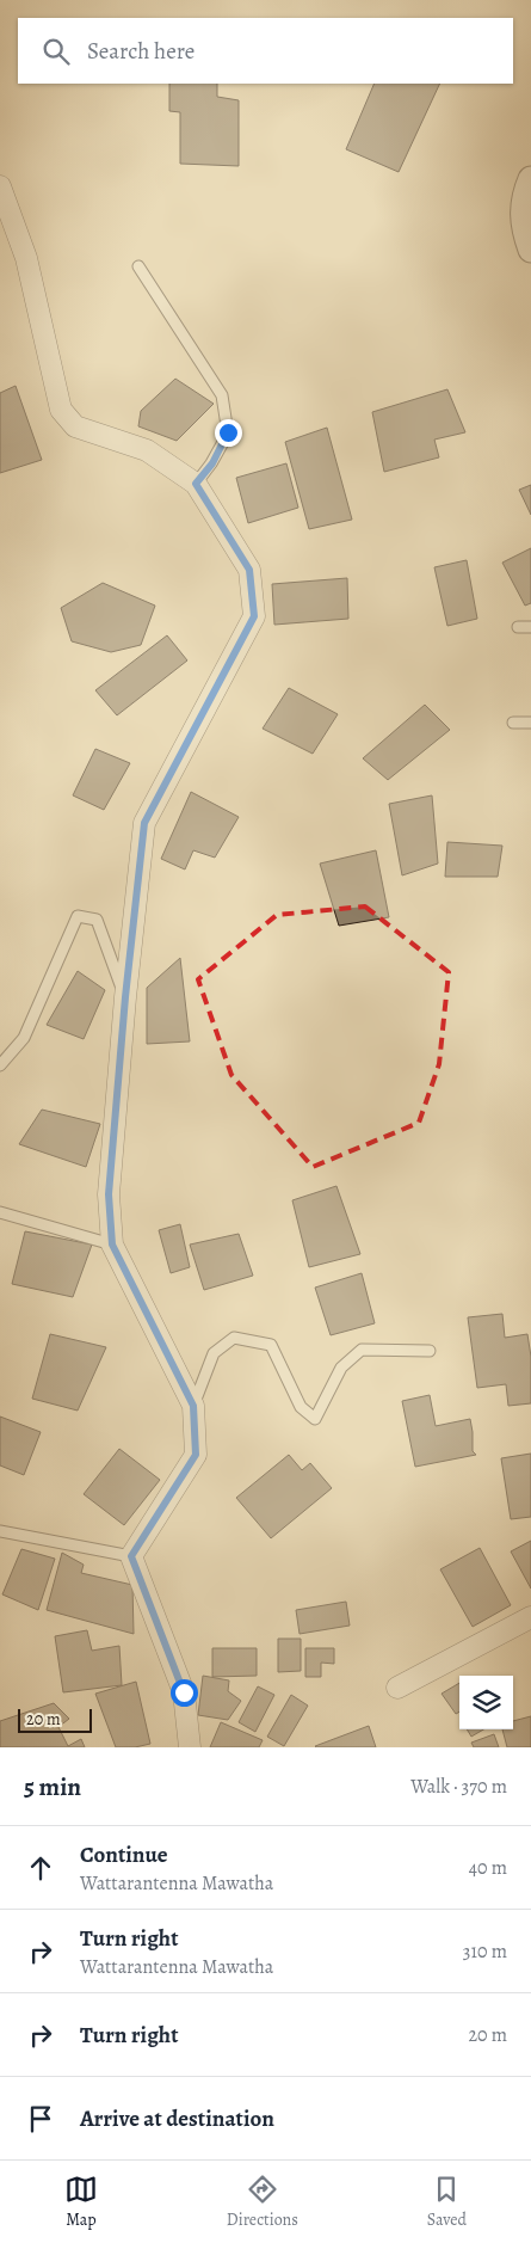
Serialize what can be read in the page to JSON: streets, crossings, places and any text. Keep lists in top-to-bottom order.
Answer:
{
  "scale_bar": "20 m",
  "page": {
    "search": "Search here",
    "scale": "20 m",
    "heading": ["5 min", "Walk · 370 m"],
    "list": [
      ["Continue", "Wattarantenna Mawatha", "40 m"],
      ["Turn right", "Wattarantenna Mawatha", "310 m"],
      ["Turn right", "20 m"],
      "Arrive at destination"
    ],
    "nav": ["Map", "Directions", "Saved"]
  }
}
